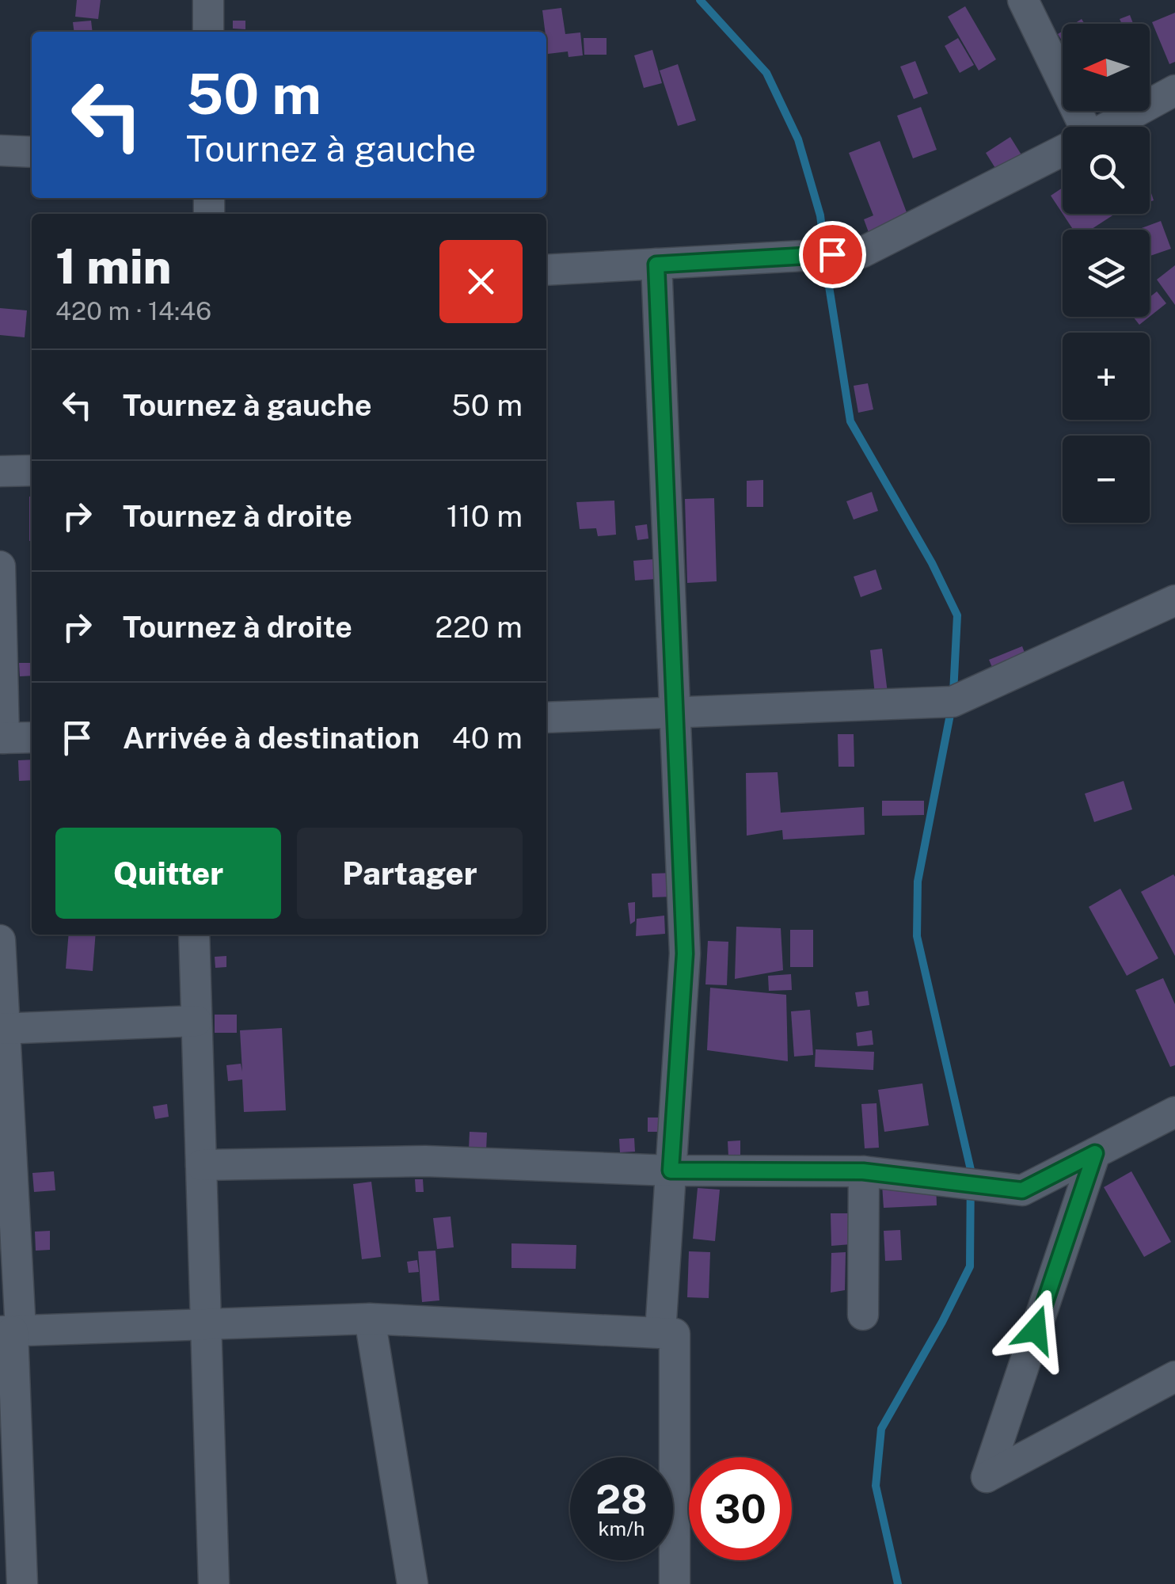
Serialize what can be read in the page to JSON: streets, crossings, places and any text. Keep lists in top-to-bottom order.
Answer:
{
  "north": "left",
  "page": {
    "map_buttons": ["+", "−"],
    "turn": ["50 m", "Tournez à gauche"],
    "heading": ["1 min", "420 m · 14:46"],
    "list": [
      {
        "name": "Tournez à gauche",
        "value": "50 m"
      },
      {
        "name": "Tournez à droite",
        "value": "110 m"
      },
      {
        "name": "Tournez à droite",
        "value": "220 m"
      },
      {
        "name": "Arrivée à destination",
        "value": "40 m"
      }
    ],
    "buttons": ["Quitter", "Partager"],
    "speed": "28 km/h",
    "limit": "30"
  }
}
